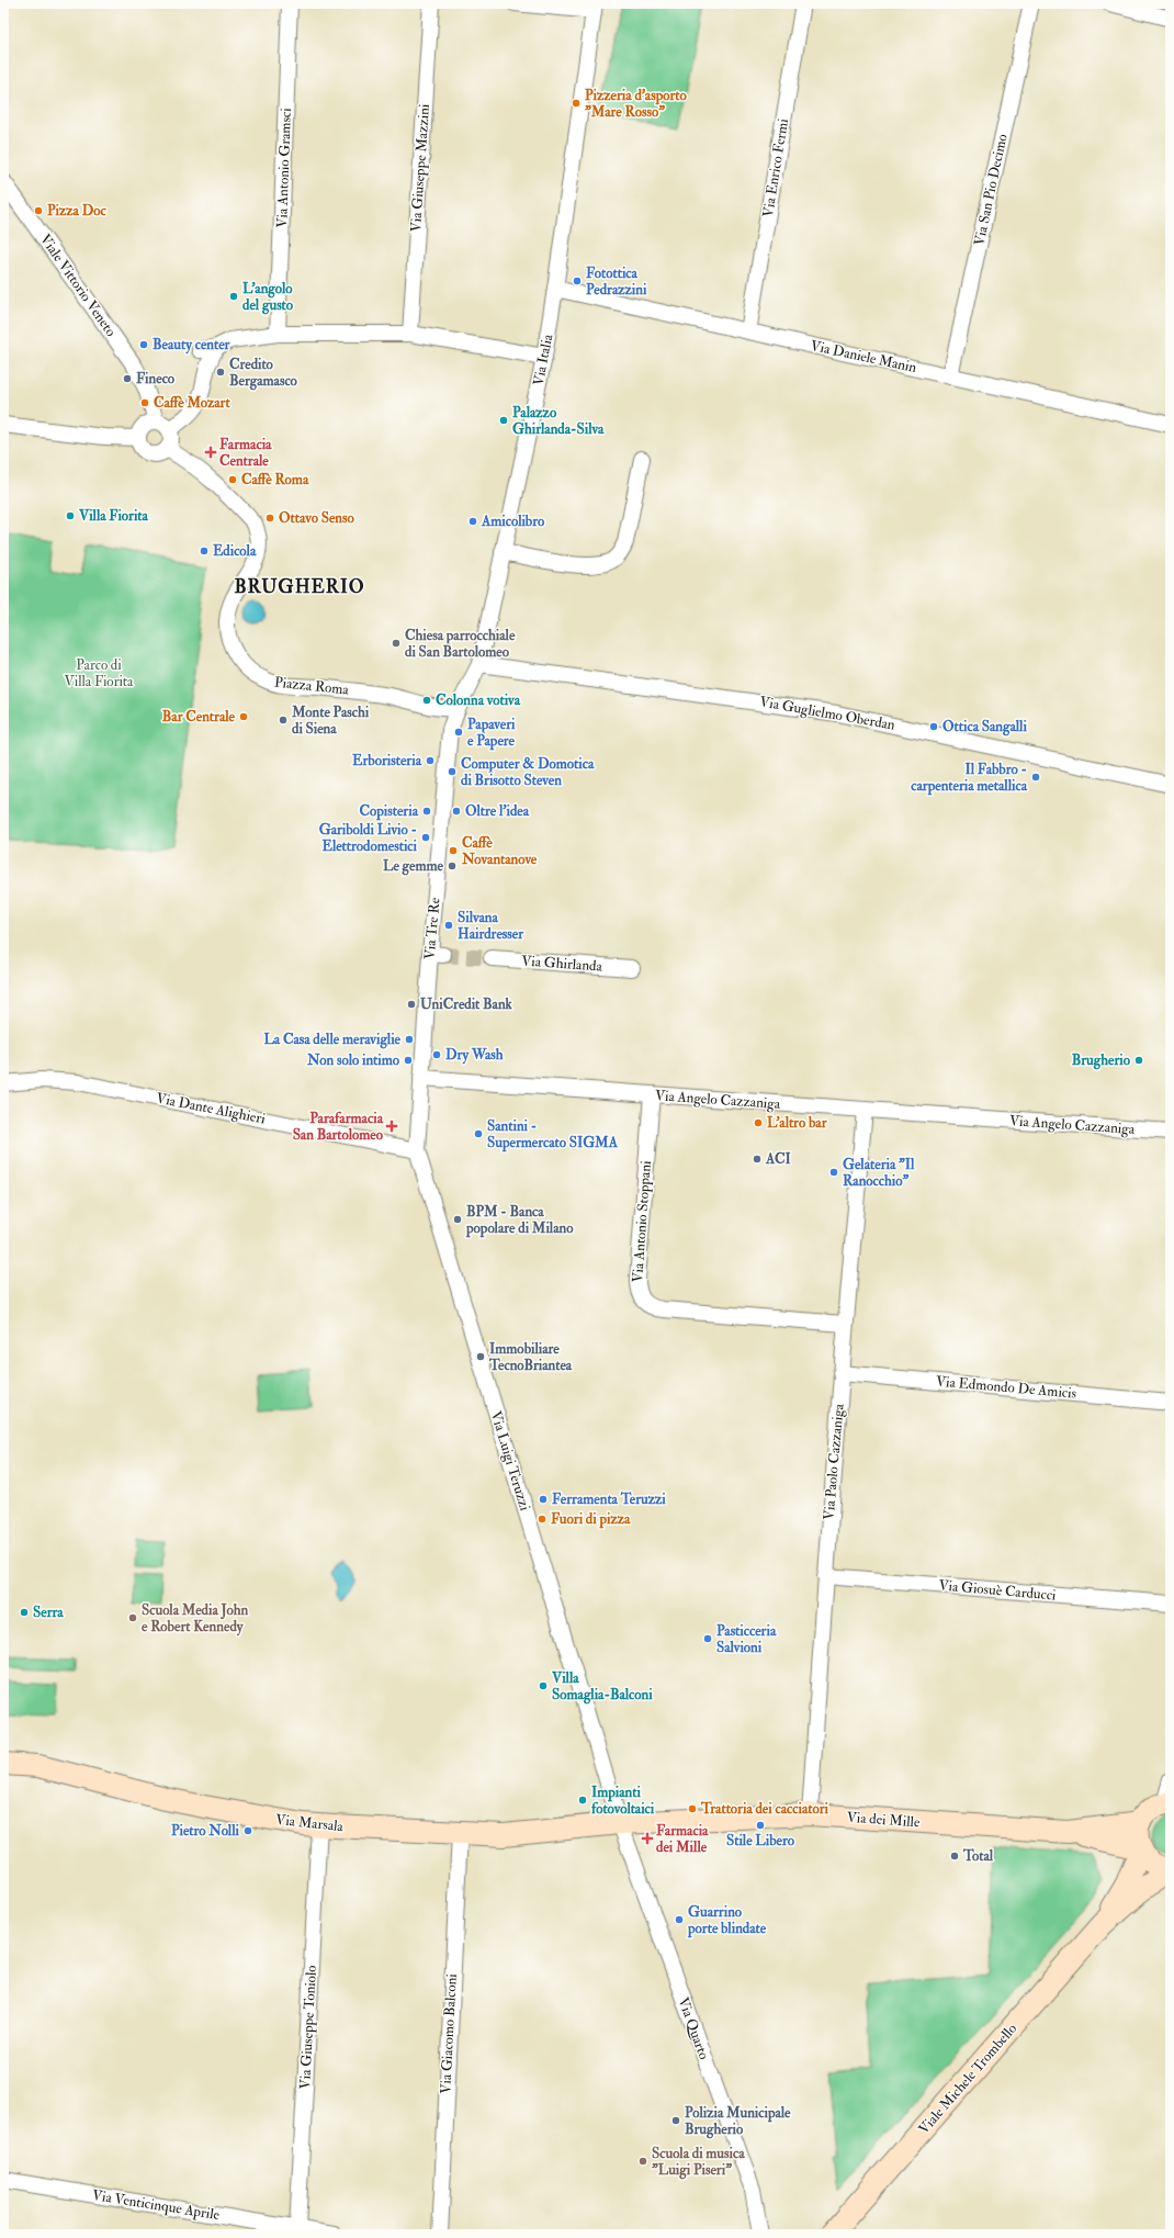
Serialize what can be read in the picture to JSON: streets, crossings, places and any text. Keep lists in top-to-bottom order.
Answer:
{
  "streets": {
    "main road": ["Via dei Mille", "Via Marsala", "Viale Michele Trombello"],
    "street": [
      "Via Antonio Gramsci",
      "Via Giuseppe Mazzini",
      "Via Enrico Fermi",
      "Via San Pio Decimo",
      "Viale Vittorio Veneto",
      "Via Daniele Manin",
      "Via Italia",
      "Piazza Roma",
      "Via Guglielmo Oberdan",
      "Via Tre Re",
      "Via Ghirlanda",
      "Via Angelo Cazzaniga",
      "Via Dante Alighieri",
      "Via Antonio Stoppani",
      "Via Edmondo De Amicis",
      "Via Luigi Teruzzi",
      "Via Paolo Cazzaniga",
      "Via Giosuè Carducci",
      "Via Giuseppe Toniolo",
      "Via Quarto",
      "Via Giacomo Balconi",
      "Via Venticinque Aprile"
    ]
  },
  "crossings": [
    ["Via Enrico Fermi", "Via Daniele Manin"],
    ["Via San Pio Decimo", "Via Daniele Manin"],
    ["Viale Vittorio Veneto", "Piazza Roma"],
    ["Via Daniele Manin", "Via Italia"],
    ["Via Italia", "Piazza Roma"],
    ["Via Italia", "Via Guglielmo Oberdan"],
    ["Via Italia", "Via Tre Re"],
    ["Piazza Roma", "Via Tre Re"],
    ["Via Tre Re", "Via Angelo Cazzaniga"],
    ["Via Tre Re", "Via Dante Alighieri"],
    ["Via Tre Re", "Via Luigi Teruzzi"],
    ["Via Angelo Cazzaniga", "Via Antonio Stoppani"],
    ["Via Angelo Cazzaniga", "Via Paolo Cazzaniga"],
    ["Via Dante Alighieri", "Via Luigi Teruzzi"],
    ["Via Antonio Stoppani", "Via Paolo Cazzaniga"],
    ["Via Edmondo De Amicis", "Via Paolo Cazzaniga"],
    ["Via Luigi Teruzzi", "Via dei Mille"],
    ["Via Luigi Teruzzi", "Via Marsala"],
    ["Via Luigi Teruzzi", "Via Quarto"],
    ["Via Paolo Cazzaniga", "Via Giosuè Carducci"],
    ["Via Paolo Cazzaniga", "Via dei Mille"],
    ["Via dei Mille", "Via Marsala"],
    ["Via dei Mille", "Via Quarto"],
    ["Via dei Mille", "Viale Michele Trombello"],
    ["Via Marsala", "Via Giuseppe Toniolo"],
    ["Via Marsala", "Via Quarto"],
    ["Via Marsala", "Via Giacomo Balconi"],
    ["Via Giuseppe Toniolo", "Via Venticinque Aprile"]
  ],
  "districts": ["BRUGHERIO"],
  "parks": ["Parco di Villa Fiorita"],
  "places": {
    "other": [
      "Pizzeria d'asporto \"Mare Rosso\"",
      "Pizza Doc",
      "Fotottica Pedrazzini",
      "L'angolo del gusto",
      "Beauty center",
      "Credito Bergamasco",
      "Fineco",
      "Caffè Mozart",
      "Palazzo Ghirlanda-Silva",
      "Caffè Roma",
      "Villa Fiorita",
      "Ottavo Senso",
      "Amicolibro",
      "Edicola",
      "Chiesa parrocchiale di San Bartolomeo",
      "Colonna votiva",
      "Bar Centrale",
      "Monte Paschi di Siena",
      "Ottica Sangalli",
      "Papaveri e Papere",
      "Erboristeria",
      "Computer & Domotica di Brisotto Steven",
      "Il Fabbro - carpenteria metallica",
      "Copisteria",
      "Oltre l'idea",
      "Gariboldi Livio - Elettrodomestici",
      "Caffè Novantanove",
      "Le gemme",
      "Silvana Hairdresser",
      "UniCredit Bank",
      "La Casa delle meraviglie",
      "Dry Wash",
      "Non solo intimo",
      "Brugherio",
      "L'altro bar",
      "Santini - Supermercato SIGMA",
      "ACI",
      "Gelateria \"Il Ranocchio\"",
      "BPM - Banca popolare di Milano",
      "Immobiliare TecnoBriantea",
      "Ferramenta Teruzzi",
      "Fuori di pizza",
      "Serra",
      "Scuola Media John e Robert Kennedy",
      "Pasticceria Salvioni",
      "Villa Somaglia-Balconi",
      "Impianti fotovoltaici",
      "Trattoria dei cacciatori",
      "Stile Libero",
      "Pietro Nolli",
      "Total",
      "Guarrino porte blindate",
      "Polizia Municipale Brugherio",
      "Scuola di musica \"Luigi Piseri\""
    ],
    "health": ["Farmacia Centrale", "Parafarmacia San Bartolomeo", "Farmacia dei Mille"]
  }
}
